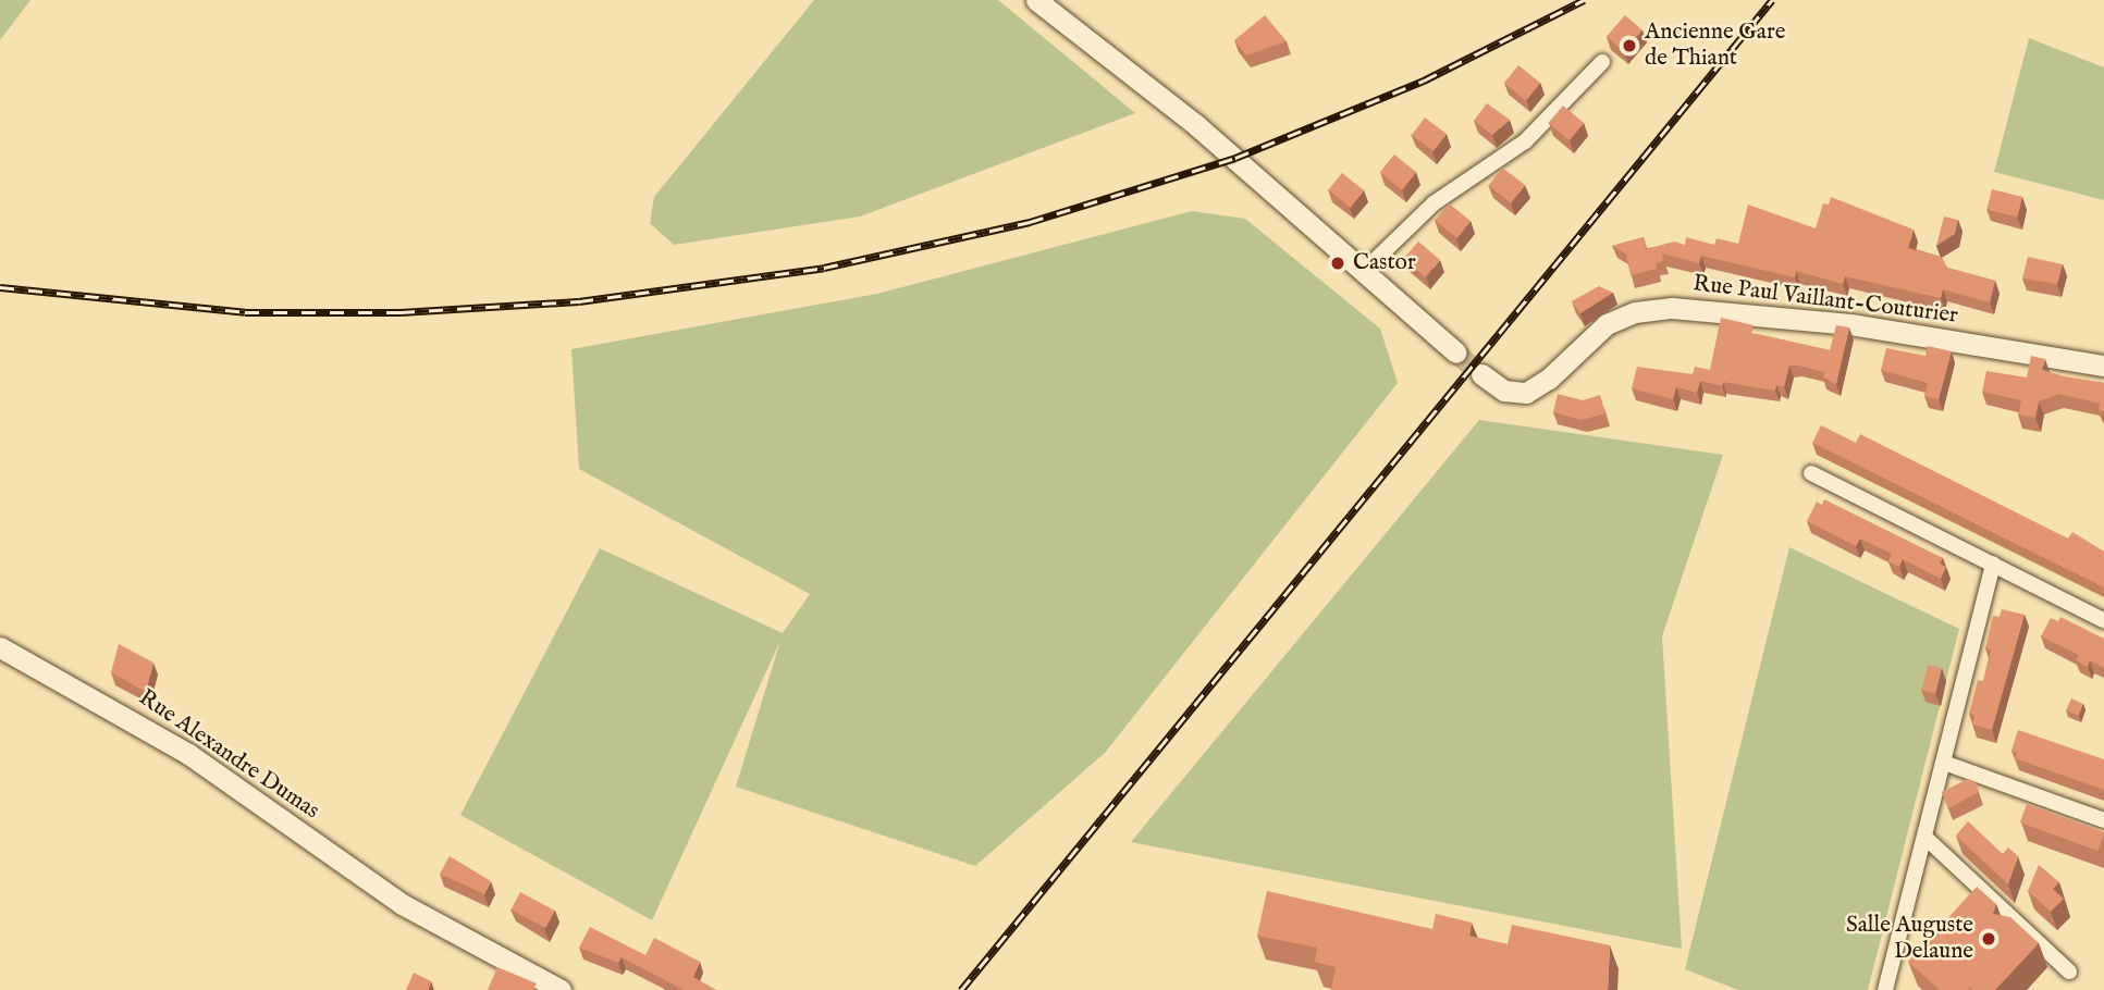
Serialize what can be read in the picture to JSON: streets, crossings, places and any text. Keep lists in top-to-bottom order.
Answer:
{
  "streets": {
    "street": ["Rue Paul Vaillant-Couturier", "Rue Alexandre Dumas"]
  },
  "places": ["Ancienne Gare de Thiant", "Castor", "Salle Auguste Delaune"]
}
